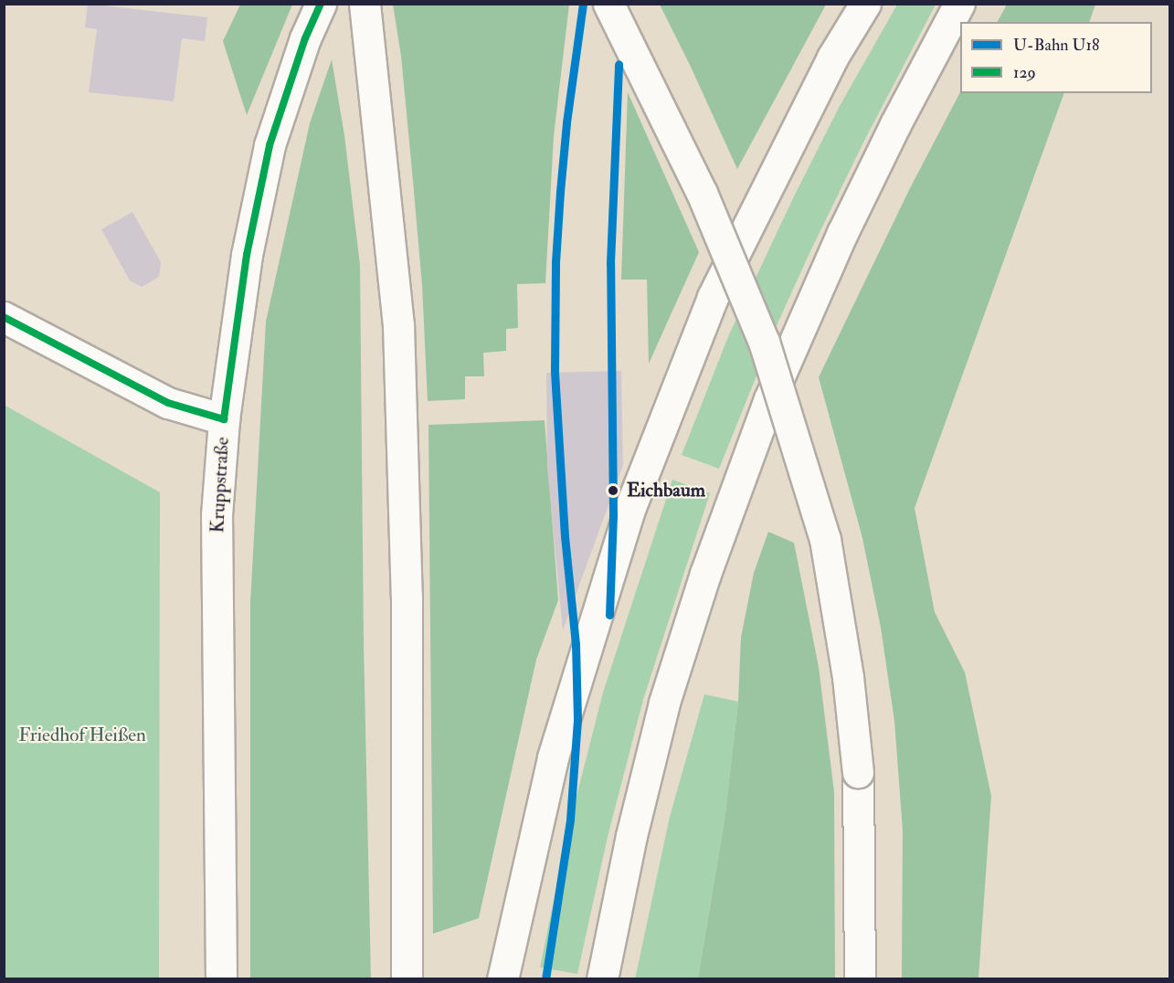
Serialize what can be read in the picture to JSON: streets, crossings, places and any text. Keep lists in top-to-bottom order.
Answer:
{
  "streets": {
    "main road": ["Kruppstraße"]
  },
  "parks": ["Friedhof Heißen"],
  "places": ["Eichbaum"],
  "lines": ["metro line U18", "transit line 129"],
  "legend": ["U-Bahn U18", "129"]
}
